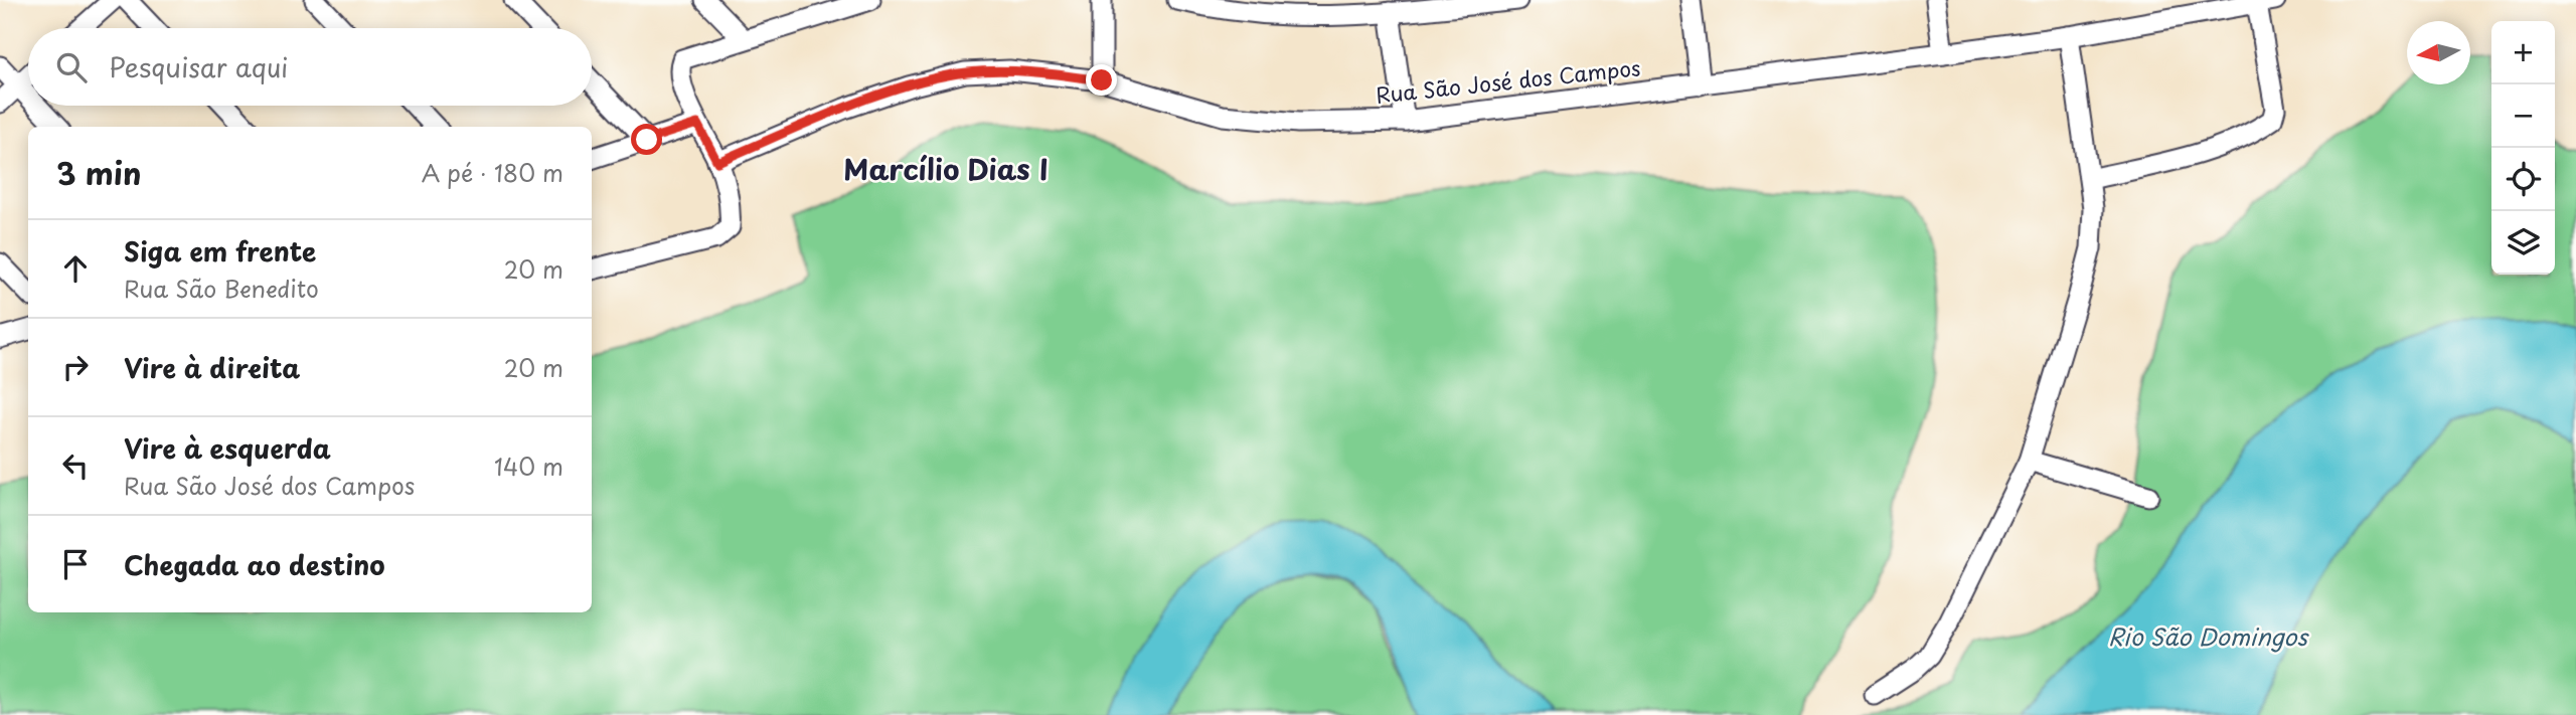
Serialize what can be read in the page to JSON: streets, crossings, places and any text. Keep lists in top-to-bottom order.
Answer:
{
  "streets": {
    "street": ["Rua São José dos Campos"]
  },
  "districts": ["Marcílio Dias I"],
  "water": ["Rio São Domingos"],
  "north": "left",
  "page": {
    "map_buttons": ["+", "−"],
    "search": "Pesquisar aqui",
    "heading": ["3 min", "A pé · 180 m"],
    "list": [
      ["Siga em frente", "Rua São Benedito", "20 m"],
      ["Vire à direita", "20 m"],
      ["Vire à esquerda", "Rua São José dos Campos", "140 m"],
      "Chegada ao destino"
    ]
  }
}
